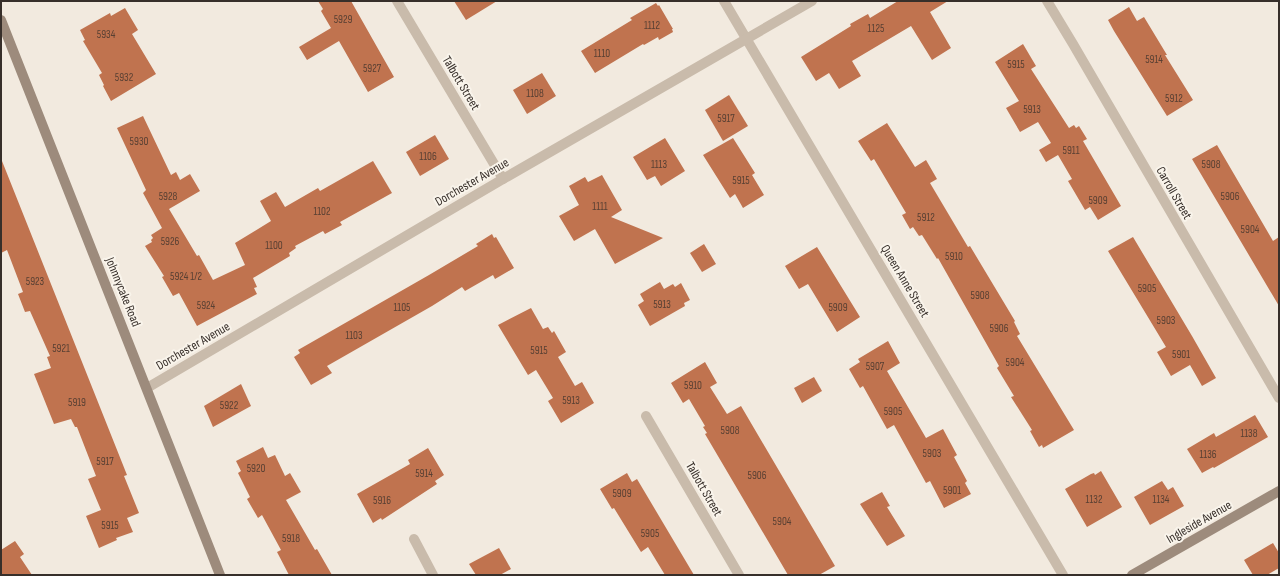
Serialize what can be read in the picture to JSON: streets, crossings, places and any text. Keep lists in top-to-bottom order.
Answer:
{
  "streets": {
    "main road": ["Johnnycake Road", "Ingleside Avenue"],
    "street": [
      "Talbott Street",
      "Dorchester Avenue",
      "Carroll Street",
      "Queen Anne Street"
    ]
  },
  "crossings": [
    ["Talbott Street", "Dorchester Avenue"],
    ["Dorchester Avenue", "Queen Anne Street"],
    ["Dorchester Avenue", "Johnnycake Road"]
  ],
  "house_numbers": [
    "5929",
    "1112",
    "1125",
    "5934",
    "1110",
    "5914",
    "5915",
    "5927",
    "5932",
    "1108",
    "5912",
    "5913",
    "5917",
    "5930",
    "5911",
    "1106",
    "1113",
    "5908",
    "5915",
    "5928",
    "5906",
    "5909",
    "1111",
    "1102",
    "5912",
    "5904",
    "5926",
    "1100",
    "5910",
    "5924 1/2",
    "5923",
    "5905",
    "5908",
    "5913",
    "5924",
    "1105",
    "5909",
    "5903",
    "5906",
    "1103",
    "5921",
    "5915",
    "5901",
    "5904",
    "5907",
    "5910",
    "5913",
    "5919",
    "5922",
    "5905",
    "5908",
    "1138",
    "5903",
    "1136",
    "5917",
    "5920",
    "5914",
    "5906",
    "5901",
    "5909",
    "1132",
    "1134",
    "5916",
    "5904",
    "5915",
    "5905",
    "5918"
  ]
}
